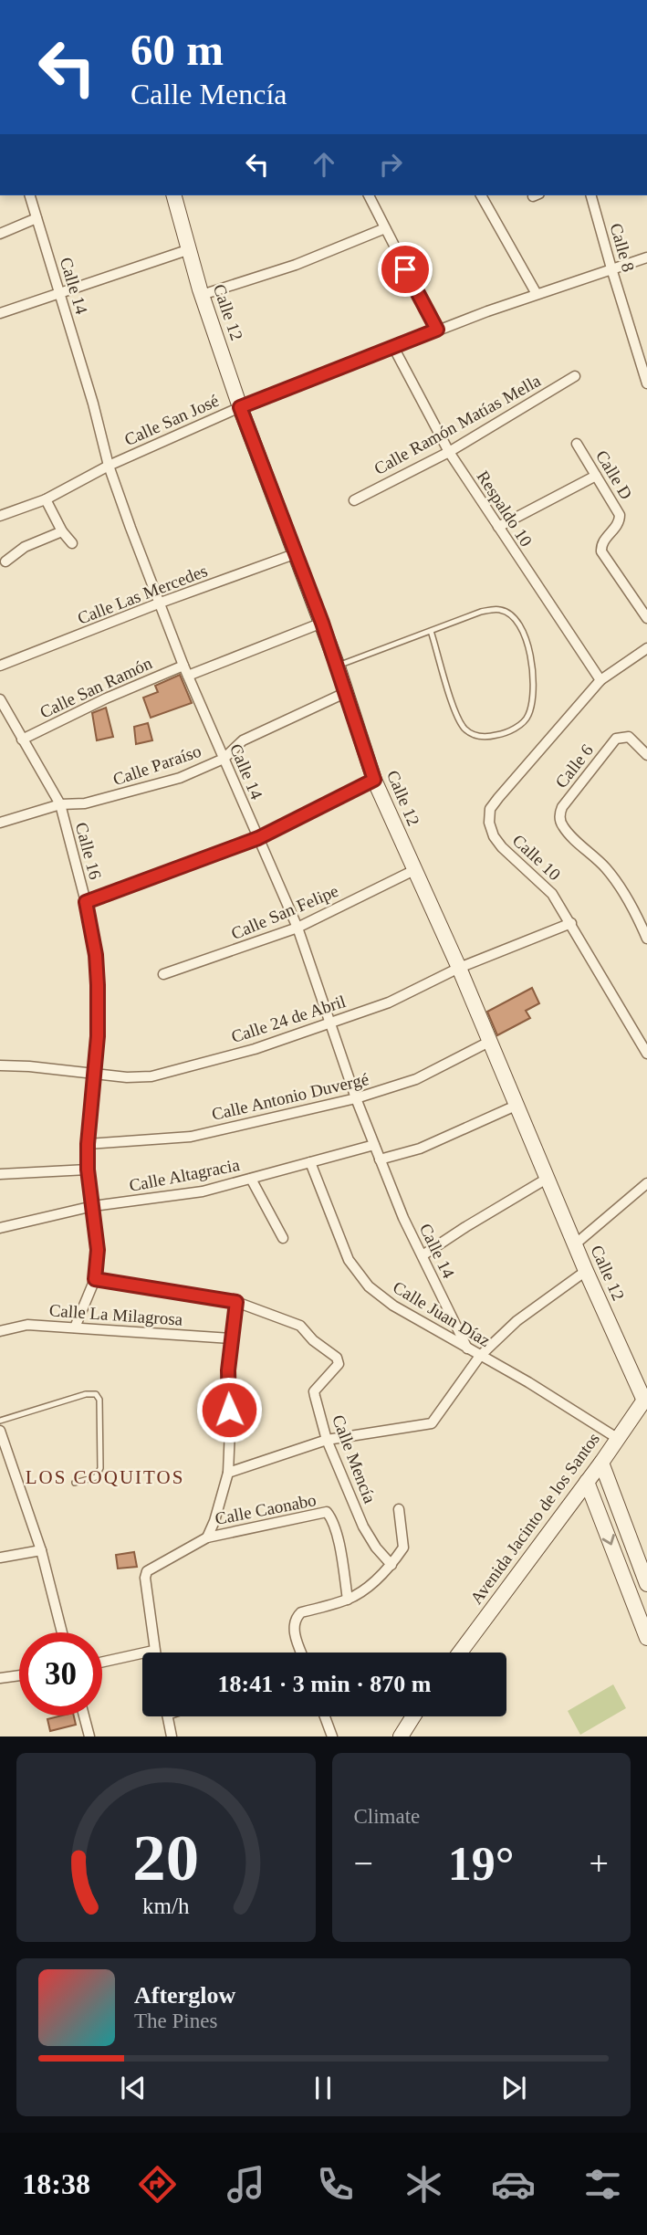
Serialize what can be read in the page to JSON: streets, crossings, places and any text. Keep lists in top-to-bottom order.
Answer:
{
  "streets": {
    "main road": ["Calle 12", "Avenida Jacinto de los Santos"],
    "street": [
      "Calle 8",
      "Calle 14",
      "Calle San José",
      "Calle Ramón Matías Mella",
      "Calle D",
      "Respaldo 10",
      "Calle Las Mercedes",
      "Calle San Ramón",
      "Calle Paraíso",
      "Calle 6",
      "Calle 16",
      "Calle 10",
      "Calle San Felipe",
      "Calle 24 de Abril",
      "Calle Antonio Duvergé",
      "Calle Altagracia",
      "Calle Juan Díaz",
      "Calle La Milagrosa",
      "Calle Mencía",
      "Calle Caonabo"
    ]
  },
  "crossings": [
    ["Calle 8", "Calle San José"],
    ["Calle 14", "Calle San José"],
    ["Calle 14", "Calle Las Mercedes"],
    ["Calle 14", "Calle San Ramón"],
    ["Calle 14", "Calle Paraíso"],
    ["Calle 14", "Calle San Felipe"],
    ["Calle 14", "Calle 24 de Abril"],
    ["Calle 14", "Calle Antonio Duvergé"],
    ["Calle 14", "Calle Altagracia"],
    ["Calle 14", "Calle Juan Díaz"],
    ["Calle 12", "Calle San José"],
    ["Calle 12", "Calle Las Mercedes"],
    ["Calle 12", "Calle Paraíso"],
    ["Calle 12", "Calle San Felipe"],
    ["Calle 12", "Calle 24 de Abril"],
    ["Calle 12", "Calle Antonio Duvergé"],
    ["Calle 12", "Avenida Jacinto de los Santos"],
    ["Calle San José", "Respaldo 10"],
    ["Calle Ramón Matías Mella", "Respaldo 10"],
    ["Respaldo 10", "Calle 10"],
    ["Calle San Ramón", "Calle 16"],
    ["Calle Paraíso", "Calle 16"],
    ["Calle 16", "Calle 24 de Abril"],
    ["Calle 16", "Calle Antonio Duvergé"],
    ["Calle 16", "Calle Altagracia"],
    ["Calle 16", "Calle La Milagrosa"],
    ["Calle 16", "Calle Mencía"],
    ["Calle 10", "Calle 24 de Abril"],
    ["Calle Altagracia", "Calle Juan Díaz"],
    ["Calle Juan Díaz", "Avenida Jacinto de los Santos"]
  ],
  "districts": ["LOS COQUITOS"],
  "page": {
    "turn": ["60 m", "Calle Mencía"],
    "limit": "30",
    "trip": "18:41 · 3 min · 870 m",
    "tile": "Climate",
    "heat": ["−", "19°", "+"],
    "song": ["Afterglow", "The Pines"],
    "tabs": "18:38",
    "gauge": ["20", "km/h"]
  }
}
